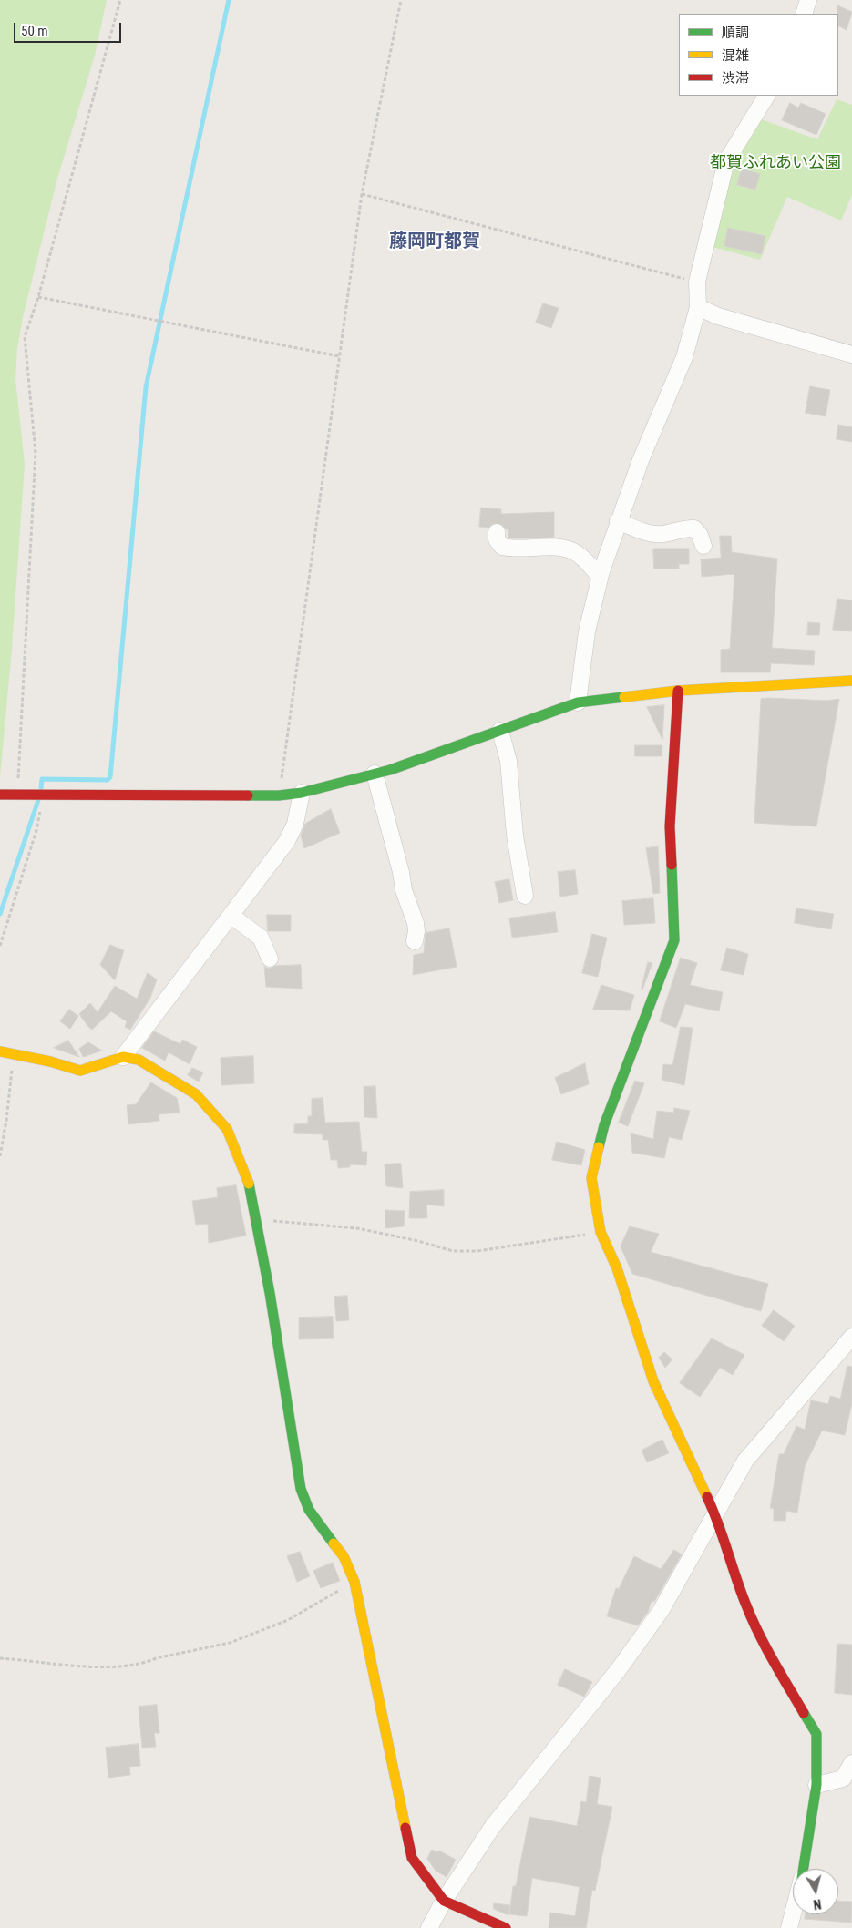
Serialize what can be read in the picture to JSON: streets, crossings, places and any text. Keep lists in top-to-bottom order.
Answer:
{
  "districts": ["藤岡町都賀"],
  "parks": ["都賀ふれあい公園"],
  "legend": ["順調", "混雑", "渋滞"],
  "scale_bar": "50 m",
  "north": "bottom"
}
